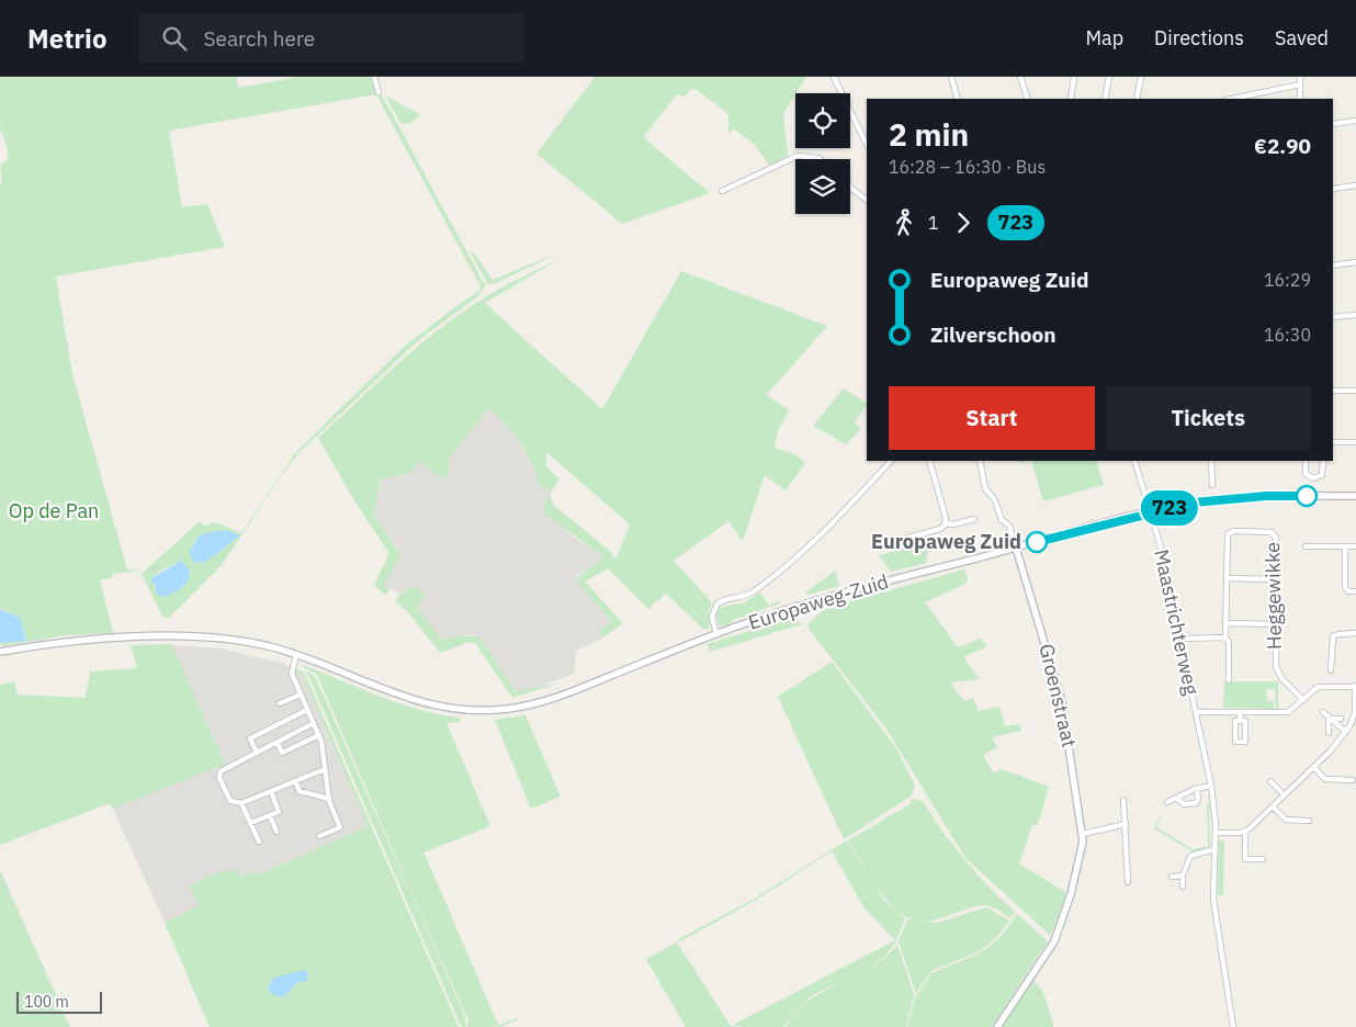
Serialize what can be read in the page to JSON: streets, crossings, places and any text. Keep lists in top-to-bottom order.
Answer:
{
  "streets": {
    "street": [
      "Heggewikke",
      "Europaweg-Zuid",
      "Maastrichterweg",
      "Groenstraat"
    ]
  },
  "crossings": [
    ["Europaweg-Zuid", "Maastrichterweg"],
    ["Europaweg-Zuid", "Groenstraat"]
  ],
  "parks": ["Op de Pan"],
  "places": ["Europaweg Zuid"],
  "lines": ["bus line 723"],
  "scale_bar": "100 m",
  "page": {
    "header": "Metrio",
    "search": "Search here",
    "nav": ["Map", "Directions", "Saved"],
    "on_map": "723",
    "heading": ["2 min", "16:28 – 16:30 · Bus", "€2.90"],
    "legs": ["1", "723"],
    "list": [
      {
        "name": "Europaweg Zuid",
        "value": "16:29"
      },
      {
        "name": "Zilverschoon",
        "value": "16:30"
      }
    ],
    "buttons": ["Start", "Tickets"],
    "scale": "100 m"
  }
}
